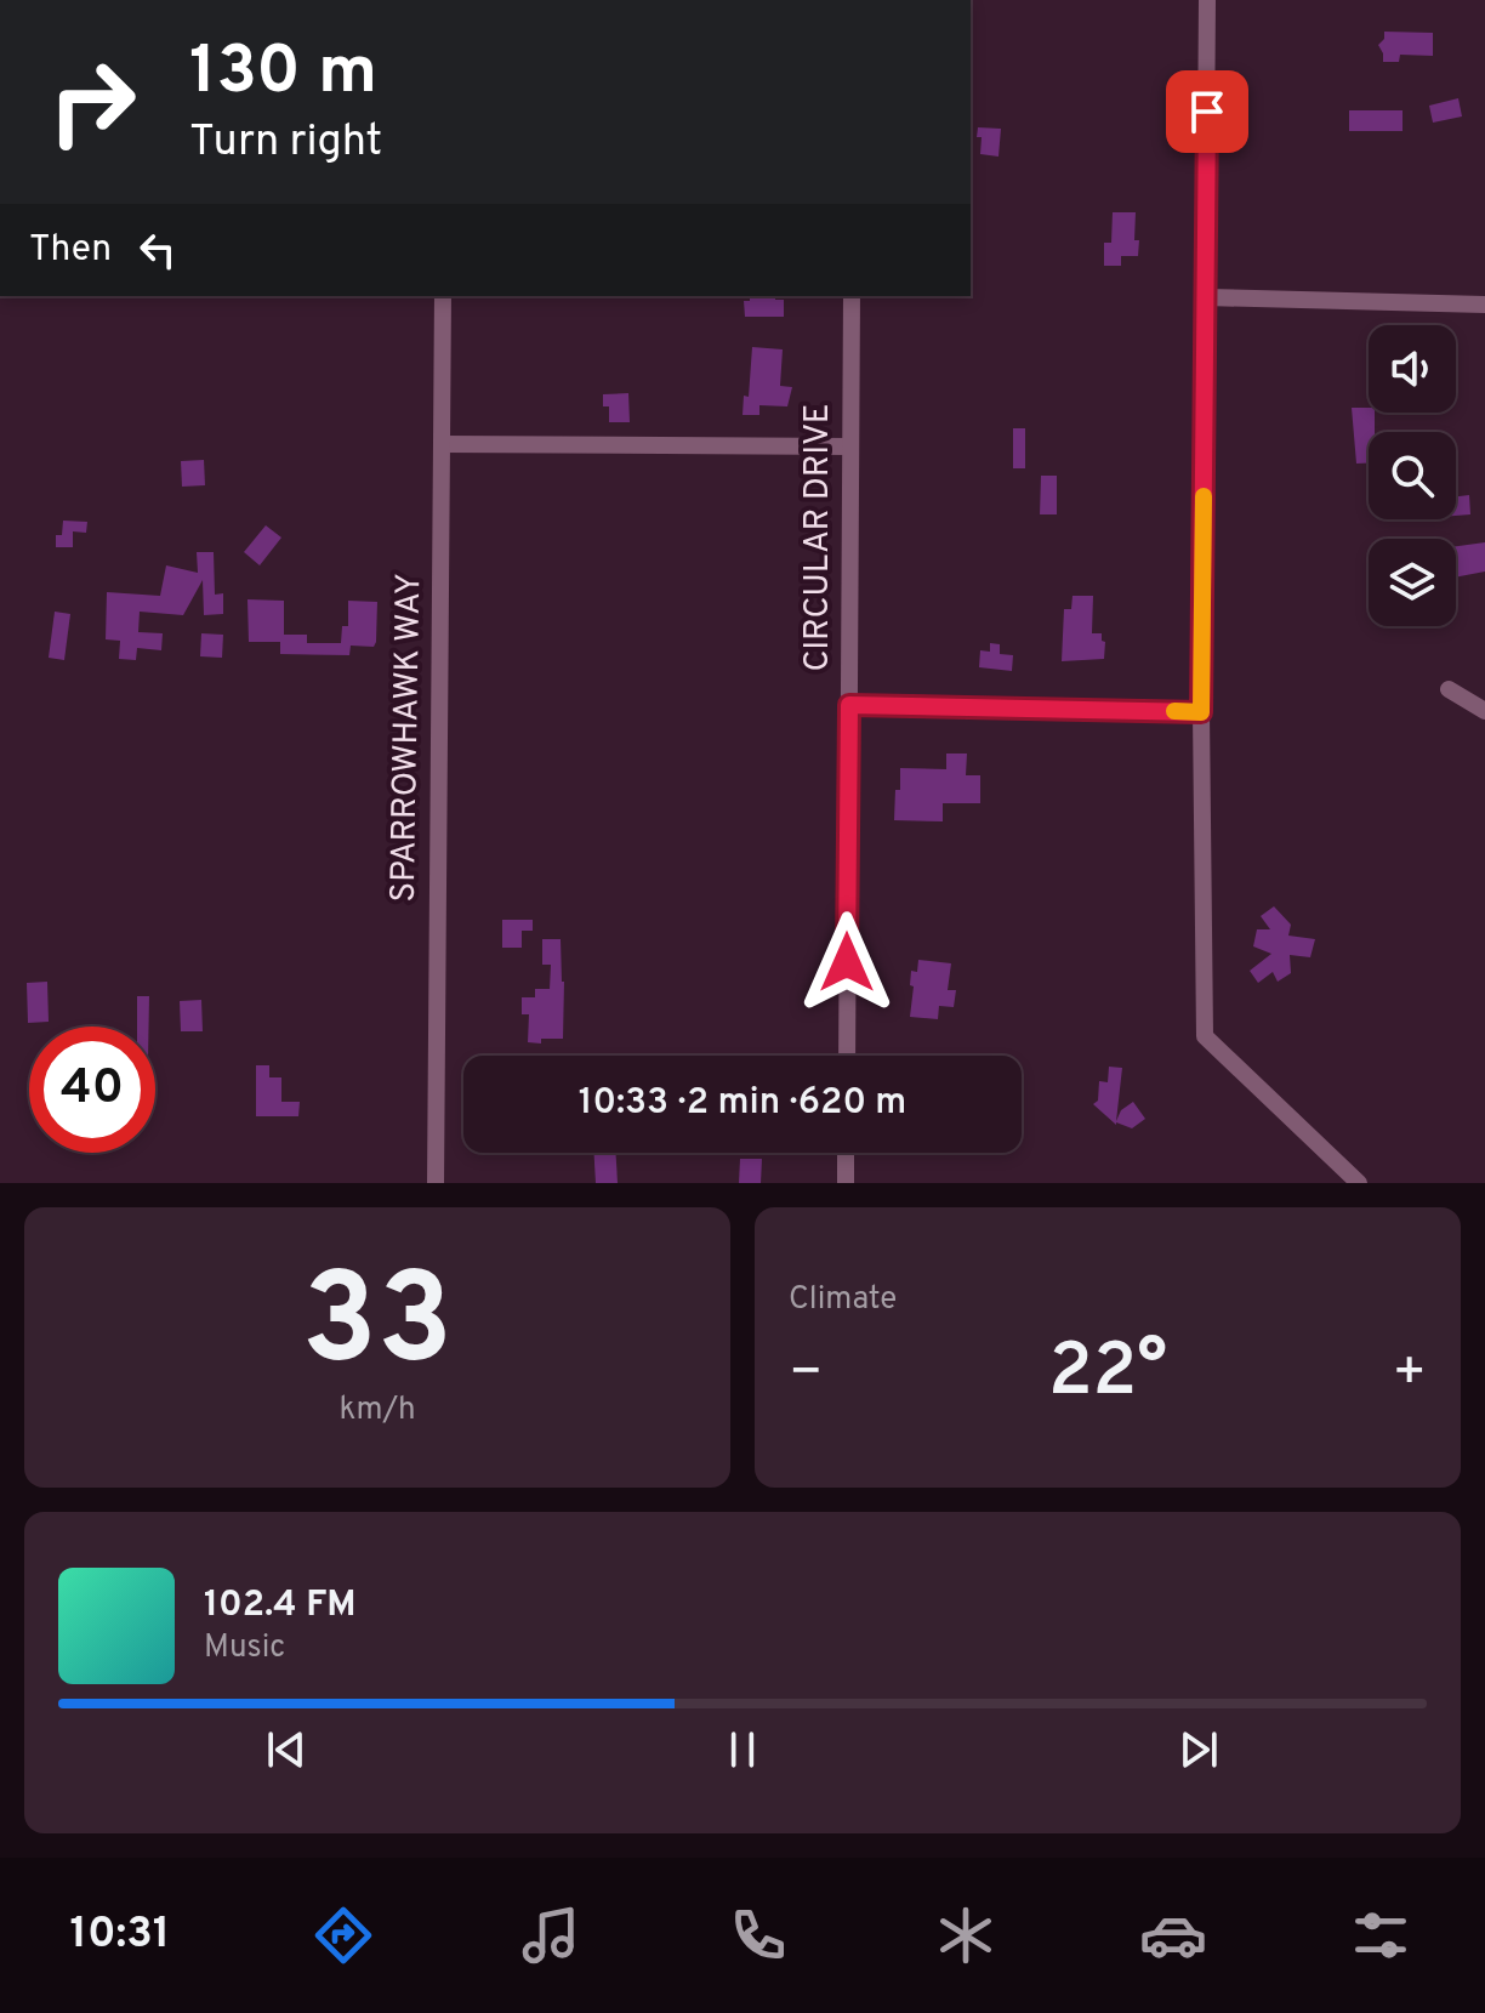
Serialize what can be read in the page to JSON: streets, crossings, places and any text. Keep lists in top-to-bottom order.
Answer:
{
  "streets": {
    "street": ["CIRCULAR DRIVE", "SPARROWHAWK WAY"]
  },
  "page": {
    "turn": ["130 m", "Turn right"],
    "then": "Then",
    "limit": "40",
    "trip": "10:33 · 2 min · 620 m",
    "tile": [
      ["33", "km/h"],
      "Climate"
    ],
    "heat": ["−", "22°", "+"],
    "song": ["102.4 FM", "Music"],
    "tabs": "10:31"
  }
}
